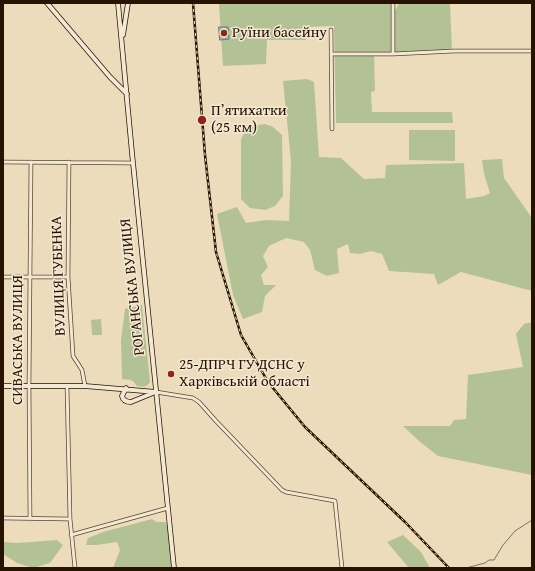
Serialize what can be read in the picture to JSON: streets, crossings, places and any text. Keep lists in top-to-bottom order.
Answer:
{
  "streets": {
    "main road": ["РОГАНСЬКА ВУЛИЦЯ"],
    "street": ["ВУЛИЦЯ ГУБЕНКА", "СИВАСЬКА ВУЛИЦЯ"]
  },
  "places": ["Руїни басейну", "Пʼятихатки (25 км)", "25-ДПРЧ ГУ ДСНС у Харківській області"]
}
